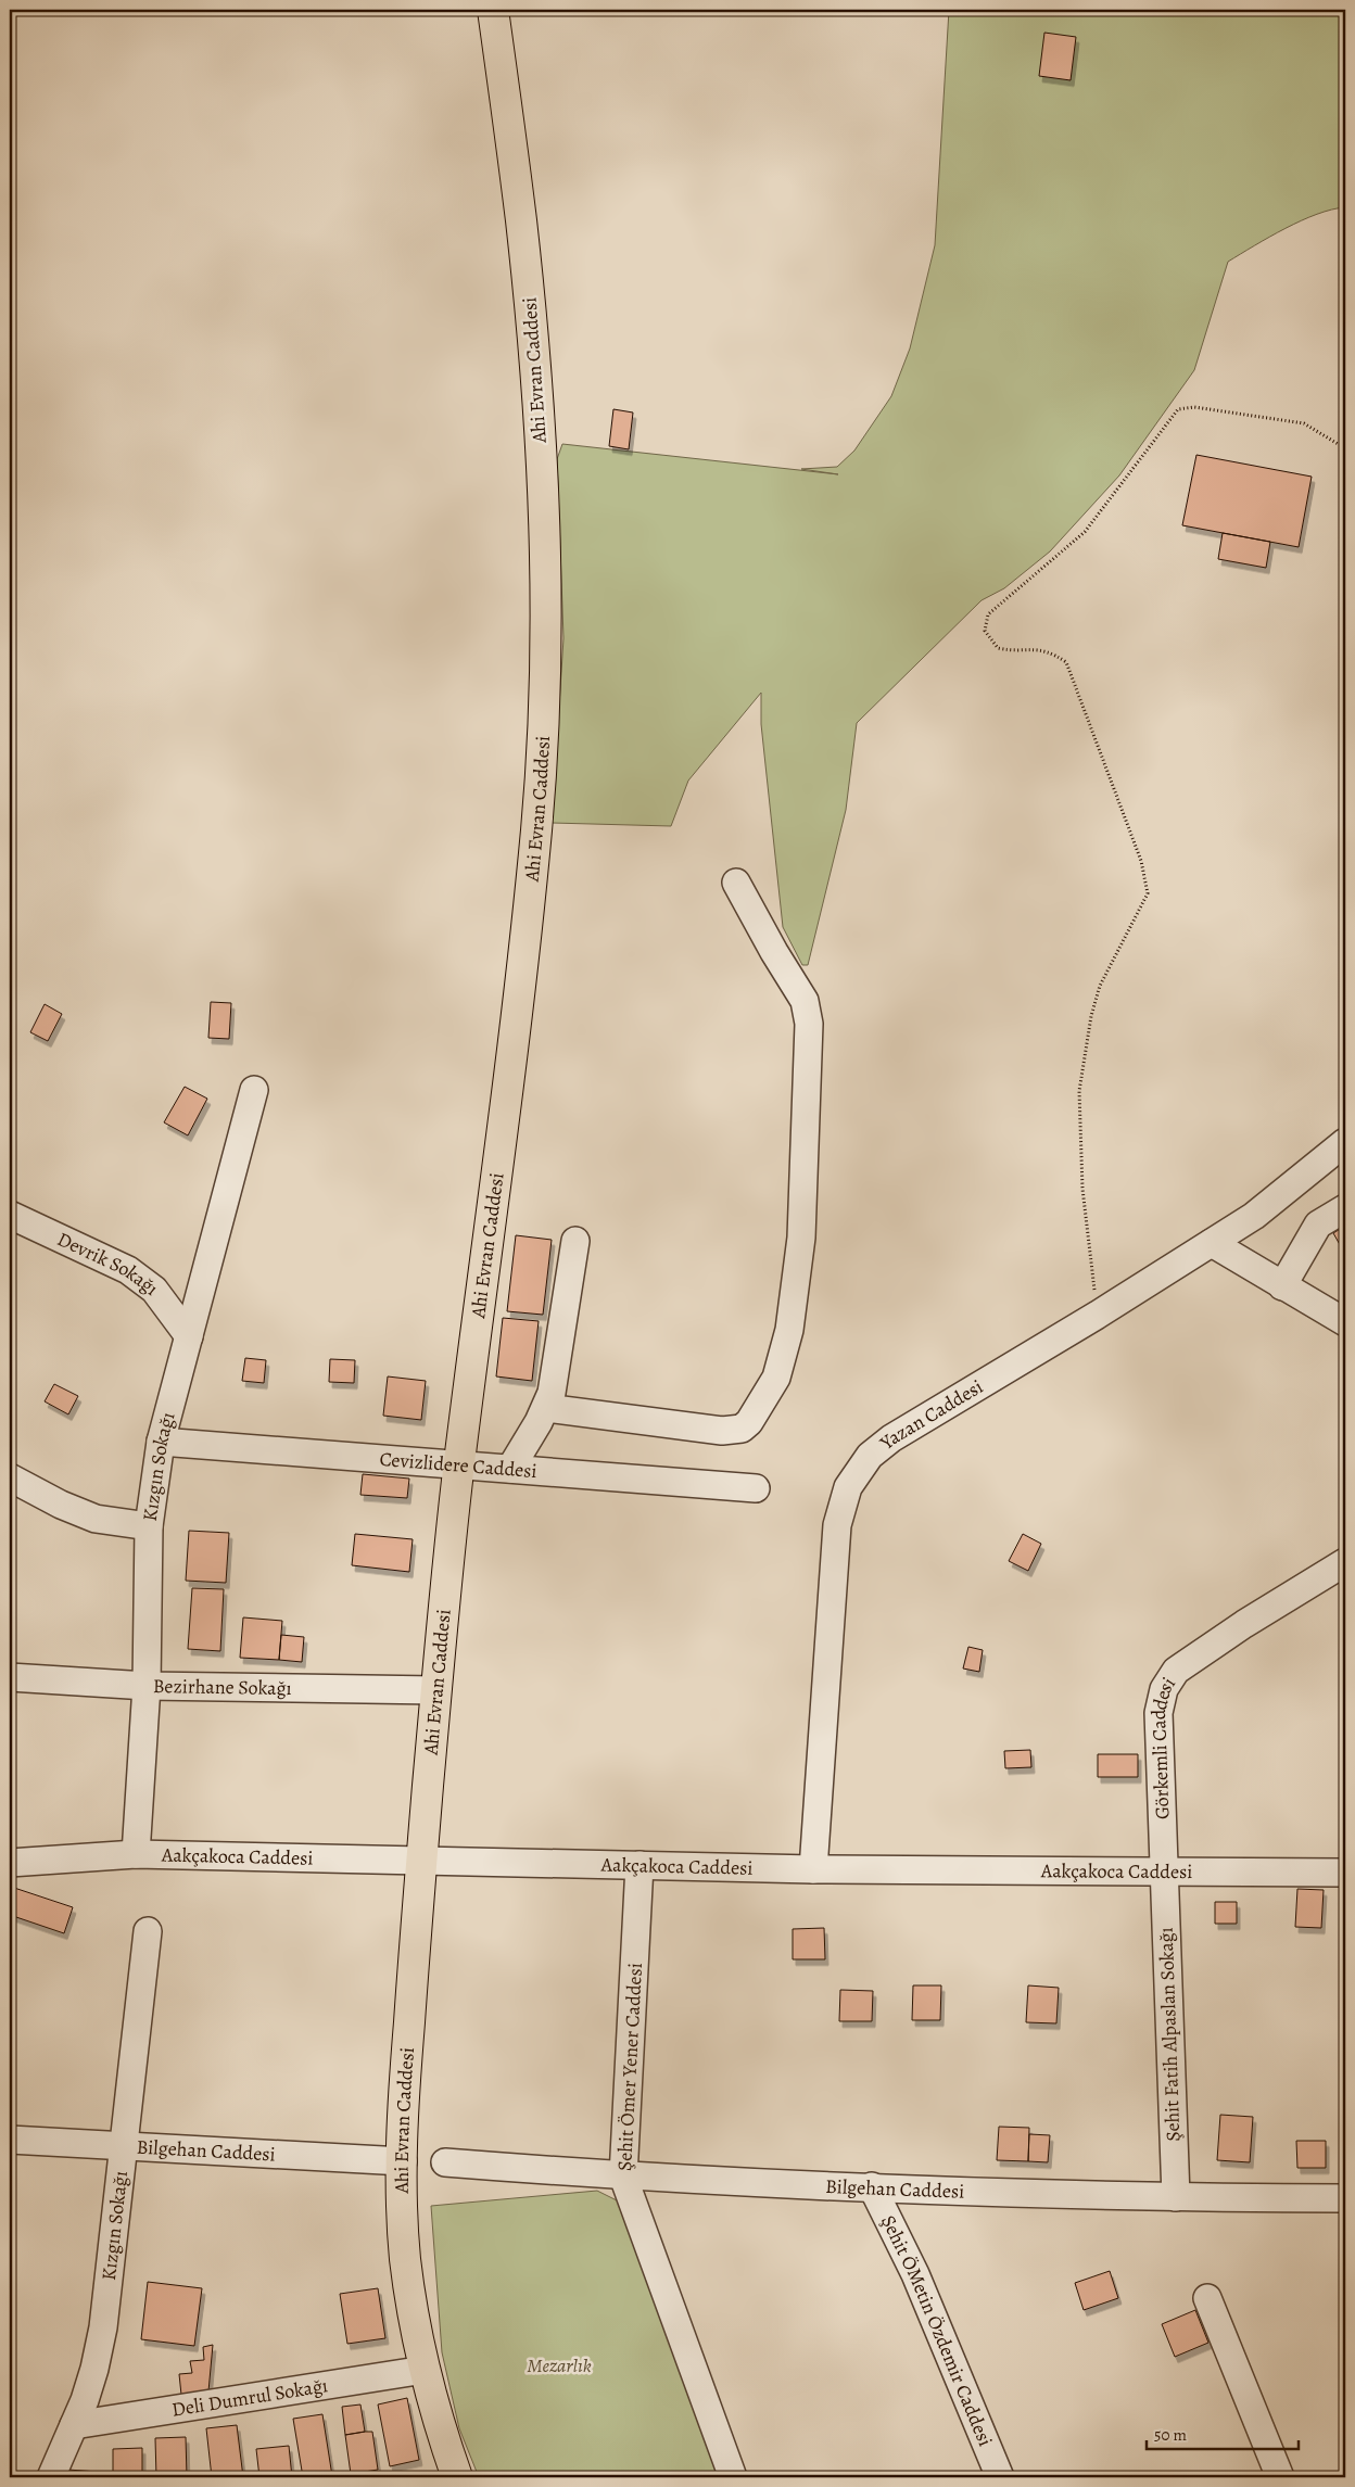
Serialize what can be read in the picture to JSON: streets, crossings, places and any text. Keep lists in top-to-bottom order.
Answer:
{
  "streets": {
    "main road": ["Ahi Evran Caddesi"],
    "street": [
      "Devrik Sokağı",
      "Yazan Caddesi",
      "Cevizlidere Caddesi",
      "Kızgın Sokağı",
      "Bezirhane Sokağı",
      "Görkemli Caddesi",
      "Aakçakoca Caddesi",
      "Şehit Fatih Alpaslan Sokağı",
      "Şehit Ömer Yener Caddesi",
      "Bilgehan Caddesi",
      "Şehit ÖMetin Özdemir Caddesi",
      "Deli Dumrul Sokağı"
    ]
  },
  "crossings": [
    ["Ahi Evran Caddesi", "Cevizlidere Caddesi"],
    ["Ahi Evran Caddesi", "Bezirhane Sokağı"],
    ["Ahi Evran Caddesi", "Aakçakoca Caddesi"],
    ["Ahi Evran Caddesi", "Bilgehan Caddesi"],
    ["Ahi Evran Caddesi", "Deli Dumrul Sokağı"],
    ["Devrik Sokağı", "Kızgın Sokağı"],
    ["Yazan Caddesi", "Aakçakoca Caddesi"],
    ["Cevizlidere Caddesi", "Kızgın Sokağı"],
    ["Kızgın Sokağı", "Bezirhane Sokağı"],
    ["Kızgın Sokağı", "Aakçakoca Caddesi"],
    ["Kızgın Sokağı", "Bilgehan Caddesi"],
    ["Kızgın Sokağı", "Deli Dumrul Sokağı"],
    ["Görkemli Caddesi", "Aakçakoca Caddesi"],
    ["Görkemli Caddesi", "Şehit Fatih Alpaslan Sokağı"],
    ["Aakçakoca Caddesi", "Şehit Fatih Alpaslan Sokağı"],
    ["Aakçakoca Caddesi", "Şehit Ömer Yener Caddesi"],
    ["Şehit Fatih Alpaslan Sokağı", "Bilgehan Caddesi"],
    ["Şehit Ömer Yener Caddesi", "Bilgehan Caddesi"],
    ["Bilgehan Caddesi", "Şehit ÖMetin Özdemir Caddesi"]
  ],
  "parks": ["Mezarlık"],
  "scale_bar": "50 m"
}
